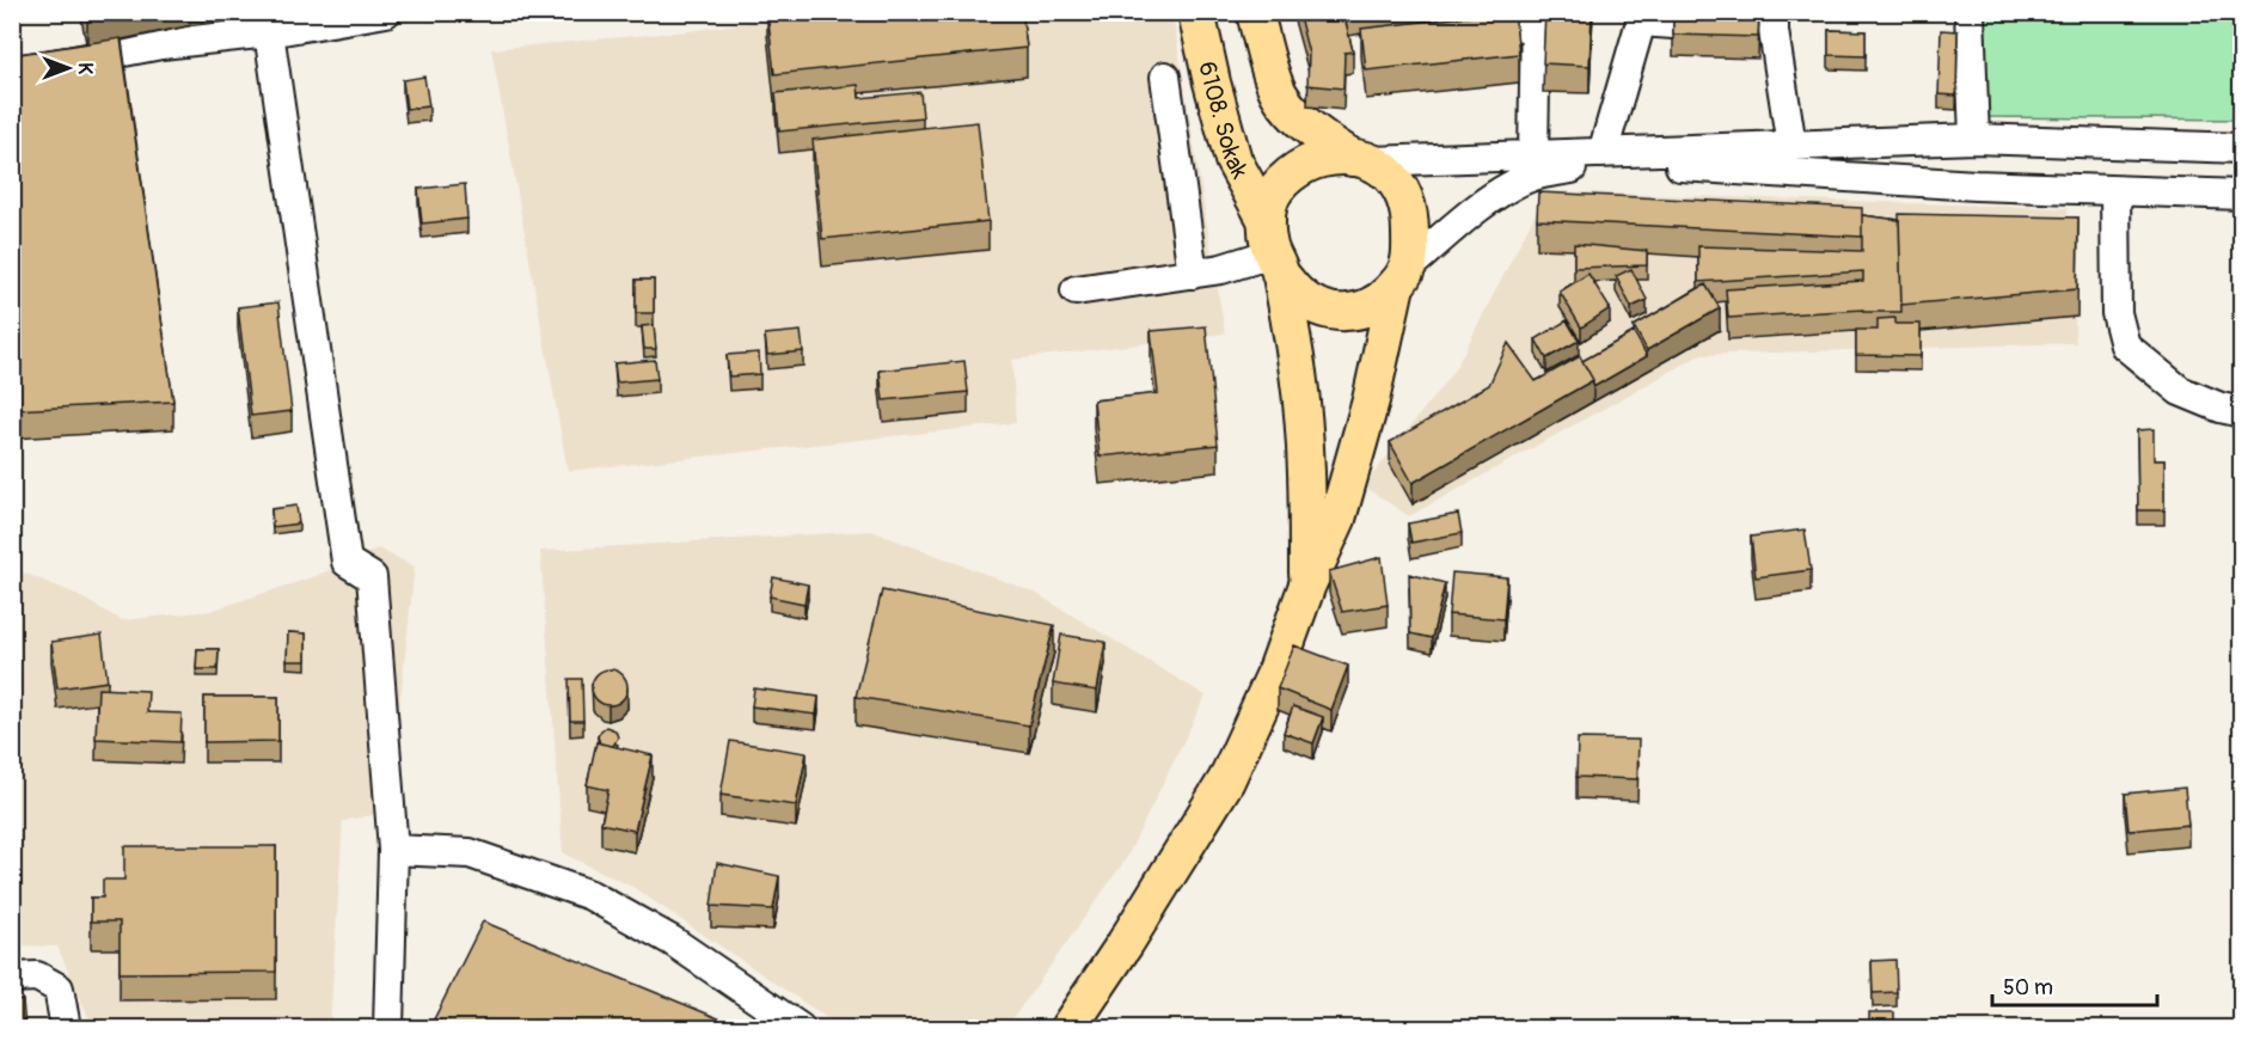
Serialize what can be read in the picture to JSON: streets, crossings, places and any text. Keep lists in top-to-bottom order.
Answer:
{
  "streets": {
    "main road": ["6108. Sokak"]
  },
  "scale_bar": "50 m",
  "north": "right"
}
